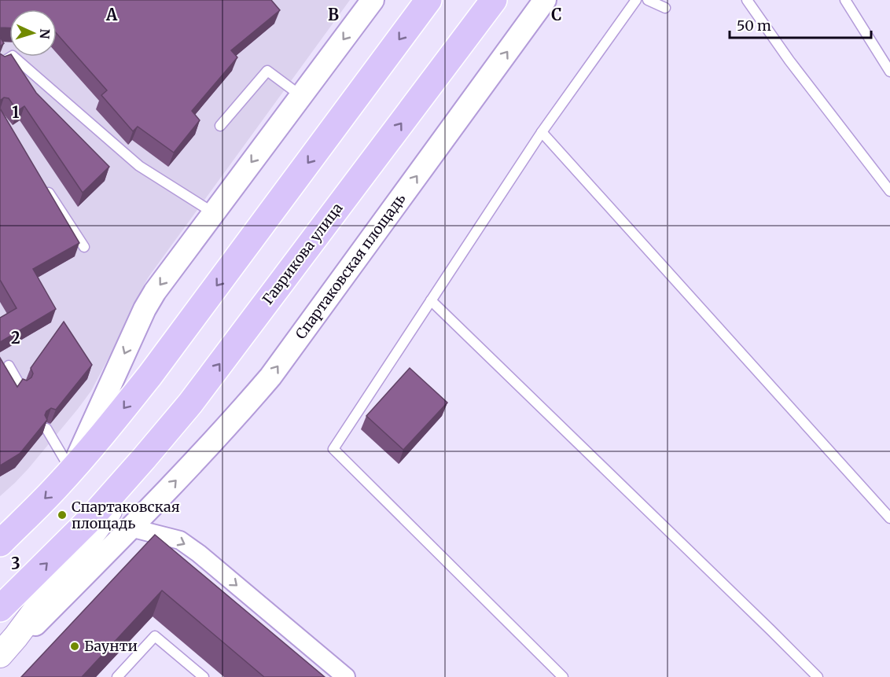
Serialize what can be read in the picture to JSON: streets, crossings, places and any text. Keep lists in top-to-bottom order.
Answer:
{
  "streets": {
    "main road": ["Гаврикова улица"],
    "street": ["Спартаковская площадь"]
  },
  "places": ["Спартаковская площадь", "Баунти"],
  "scale_bar": "50 m",
  "north": "right",
  "grid": {
    "columns": ["A", "B", "C"],
    "rows": ["1", "2", "3"]
  }
}
